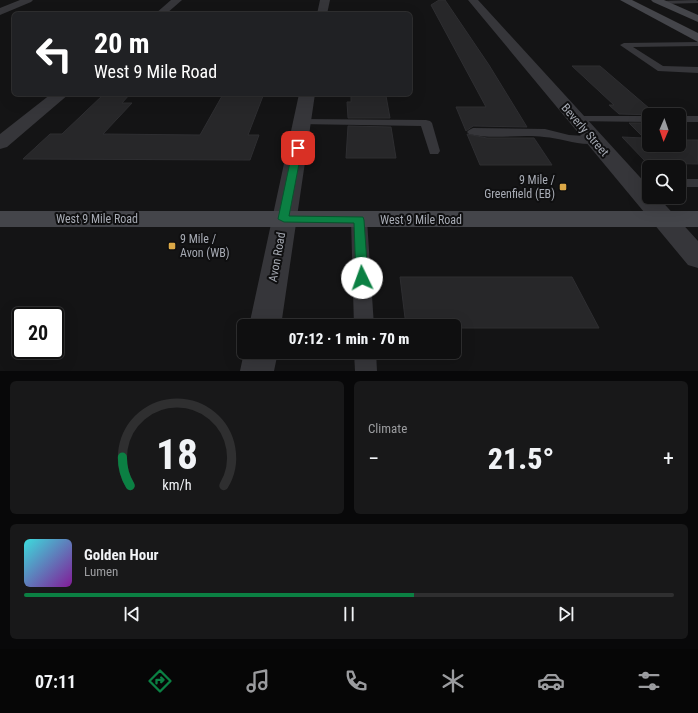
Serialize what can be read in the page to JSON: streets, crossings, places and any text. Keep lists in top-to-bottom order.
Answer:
{
  "streets": {
    "main road": ["West 9 Mile Road"],
    "street": ["Beverly Street", "Avon Road"]
  },
  "crossings": [
    ["Beverly Street", "West 9 Mile Road"],
    ["West 9 Mile Road", "Avon Road"]
  ],
  "places": {
    "transit": ["9 Mile / Greenfield (EB)", "9 Mile / Avon (WB)"]
  },
  "north": "bottom",
  "page": {
    "turn": ["20 m", "West 9 Mile Road"],
    "limit": "20",
    "trip": "07:12 · 1 min · 70 m",
    "tile": "Climate",
    "heat": ["−", "21.5°", "+"],
    "song": ["Golden Hour", "Lumen"],
    "tabs": "07:11",
    "gauge": ["18", "km/h"]
  }
}
